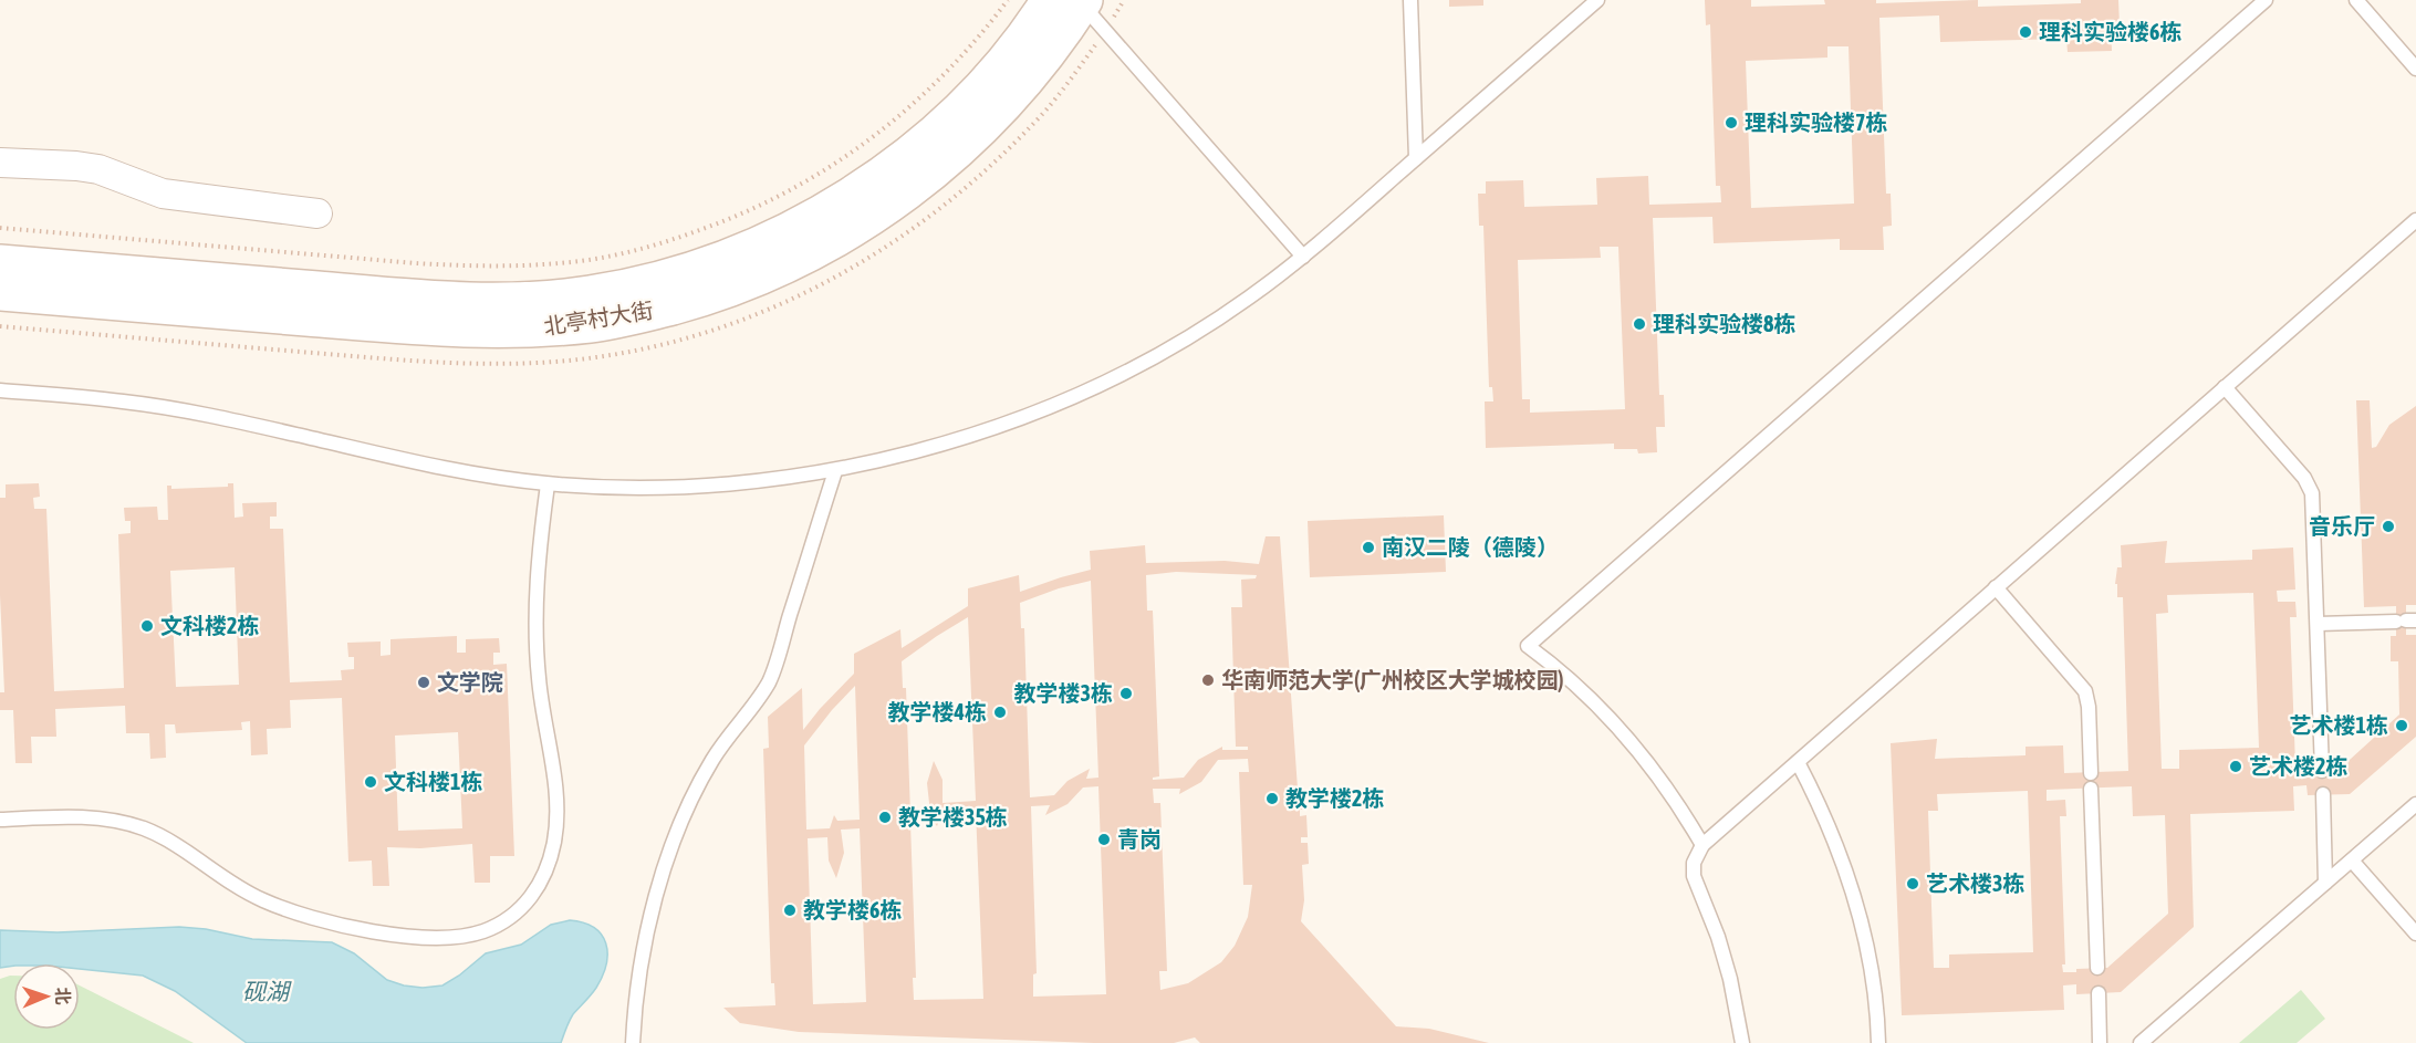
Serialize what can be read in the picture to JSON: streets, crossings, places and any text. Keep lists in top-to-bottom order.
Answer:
{
  "streets": {
    "main road": ["北亭村大街"]
  },
  "water": ["砚湖"],
  "places": [
    "理科实验楼6栋",
    "理科实验楼7栋",
    "理科实验楼8栋",
    "音乐厅",
    "南汉二陵（德陵）",
    "文科楼2栋",
    "华南师范大学(广州校区大学城校园)",
    "文学院",
    "教学楼3栋",
    "教学楼4栋",
    "艺术楼1栋",
    "艺术楼2栋",
    "文科楼1栋",
    "教学楼2栋",
    "教学楼35栋",
    "青岗",
    "艺术楼3栋",
    "教学楼6栋"
  ],
  "north": "right"
}
